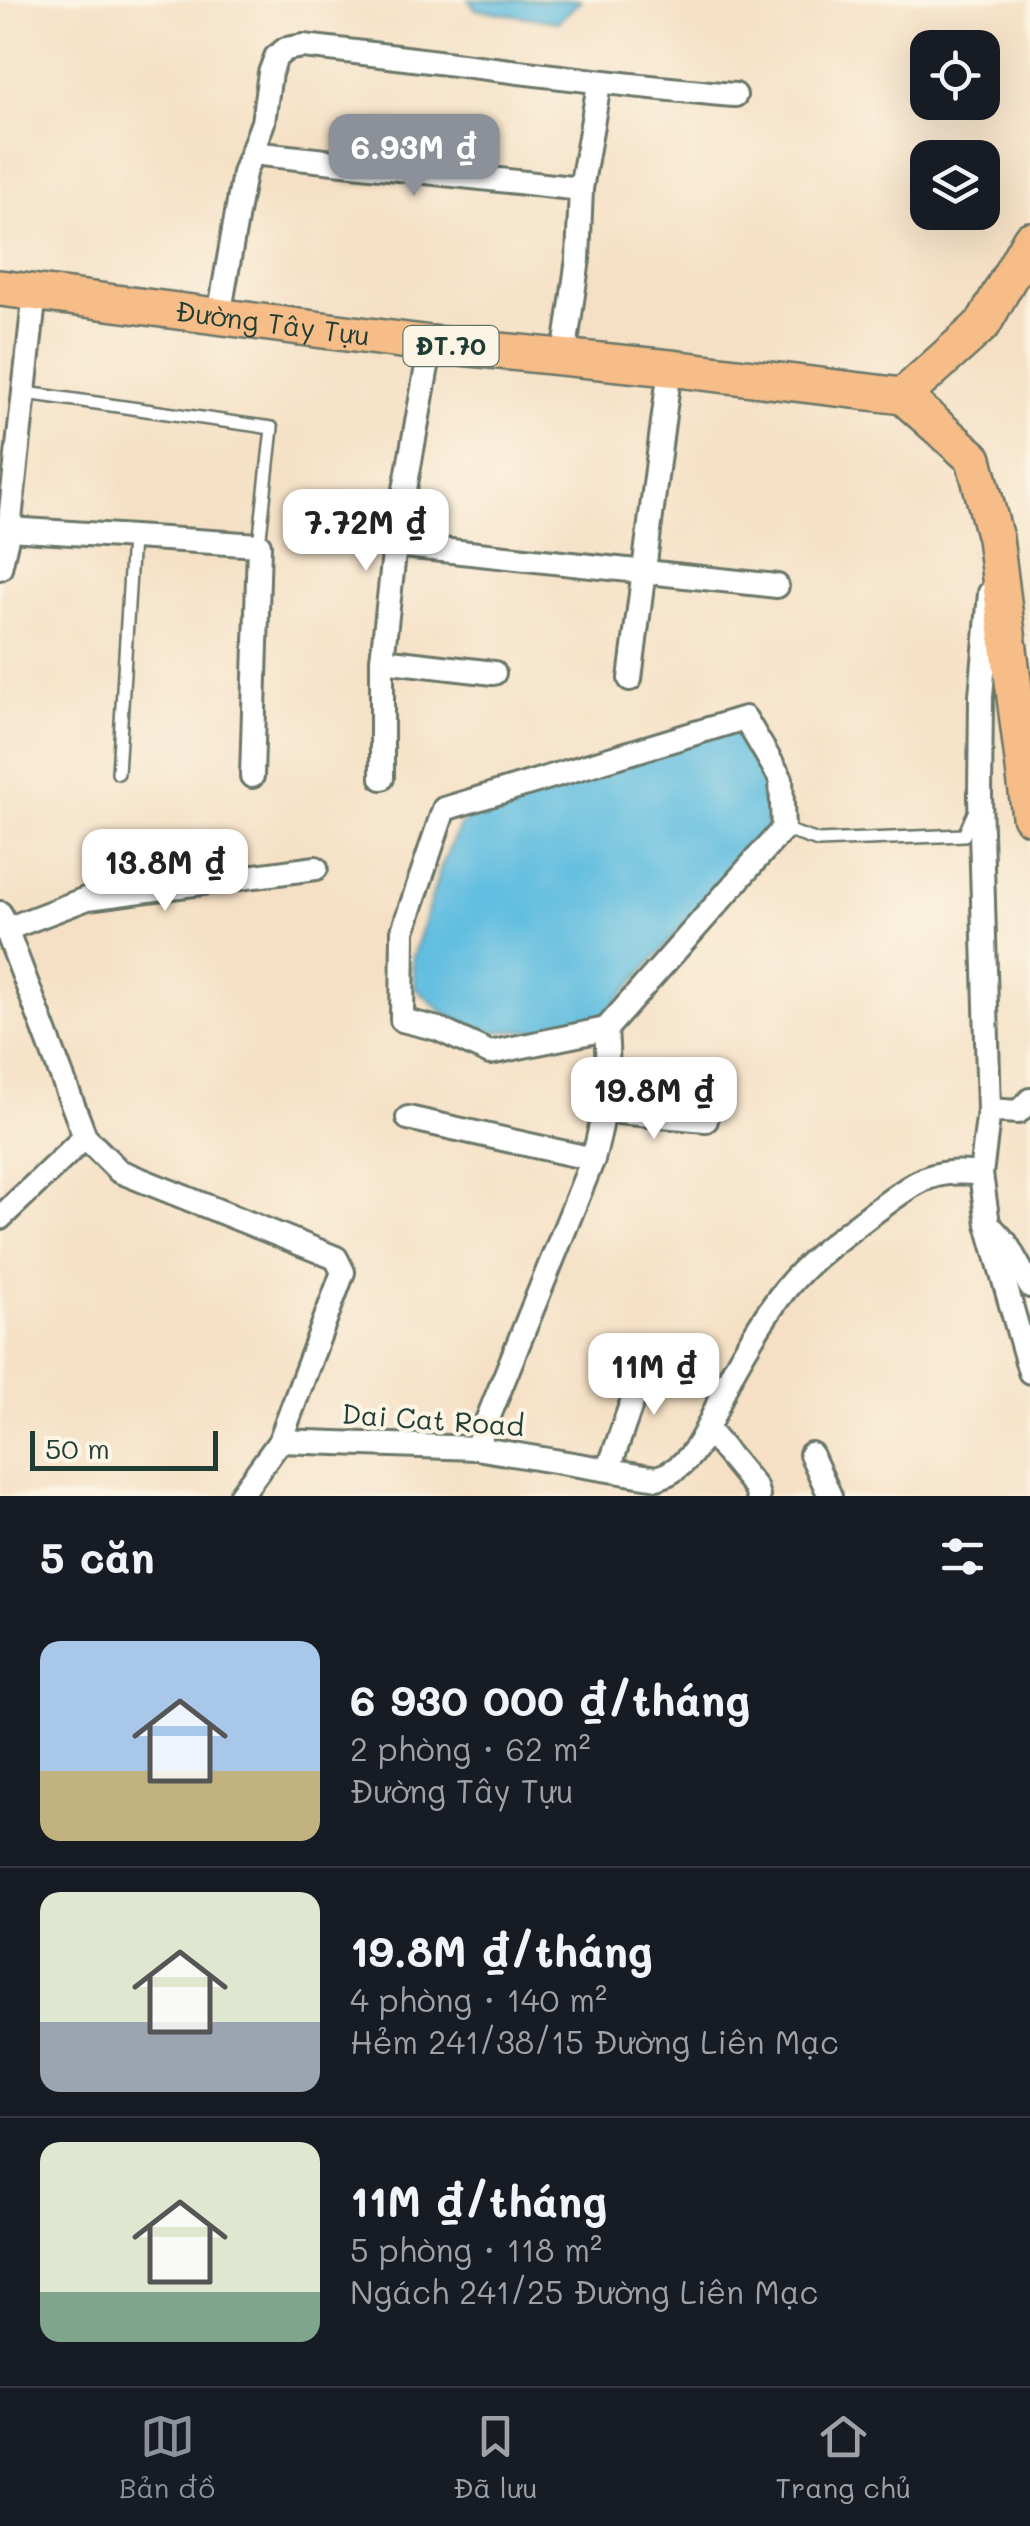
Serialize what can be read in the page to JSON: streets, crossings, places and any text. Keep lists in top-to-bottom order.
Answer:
{
  "streets": {
    "main road": ["Đường Tây Tựu", "ĐT.70"],
    "street": ["Dai Cat Road"]
  },
  "scale_bar": "50 m",
  "page": {
    "price": [
      "6.93M ₫",
      "7.72M ₫",
      "13.8M ₫",
      "19.8M ₫",
      "11M ₫"
    ],
    "scale": "50 m",
    "heading": "5 căn",
    "list": [
      {
        "name": "6 930 000 ₫/tháng",
        "note": "2 phòng · 62 m² · Đường Tây Tựu"
      },
      {
        "name": "19.8M ₫/tháng",
        "note": "4 phòng · 140 m² · Hẻm 241/38/15 Đường Liên Mạc"
      },
      {
        "name": "11M ₫/tháng",
        "note": "5 phòng · 118 m² · Ngách 241/25 Đường Liên Mạc"
      }
    ],
    "tabs": ["Bản đồ", "Đã lưu", "Trang chủ"]
  }
}
